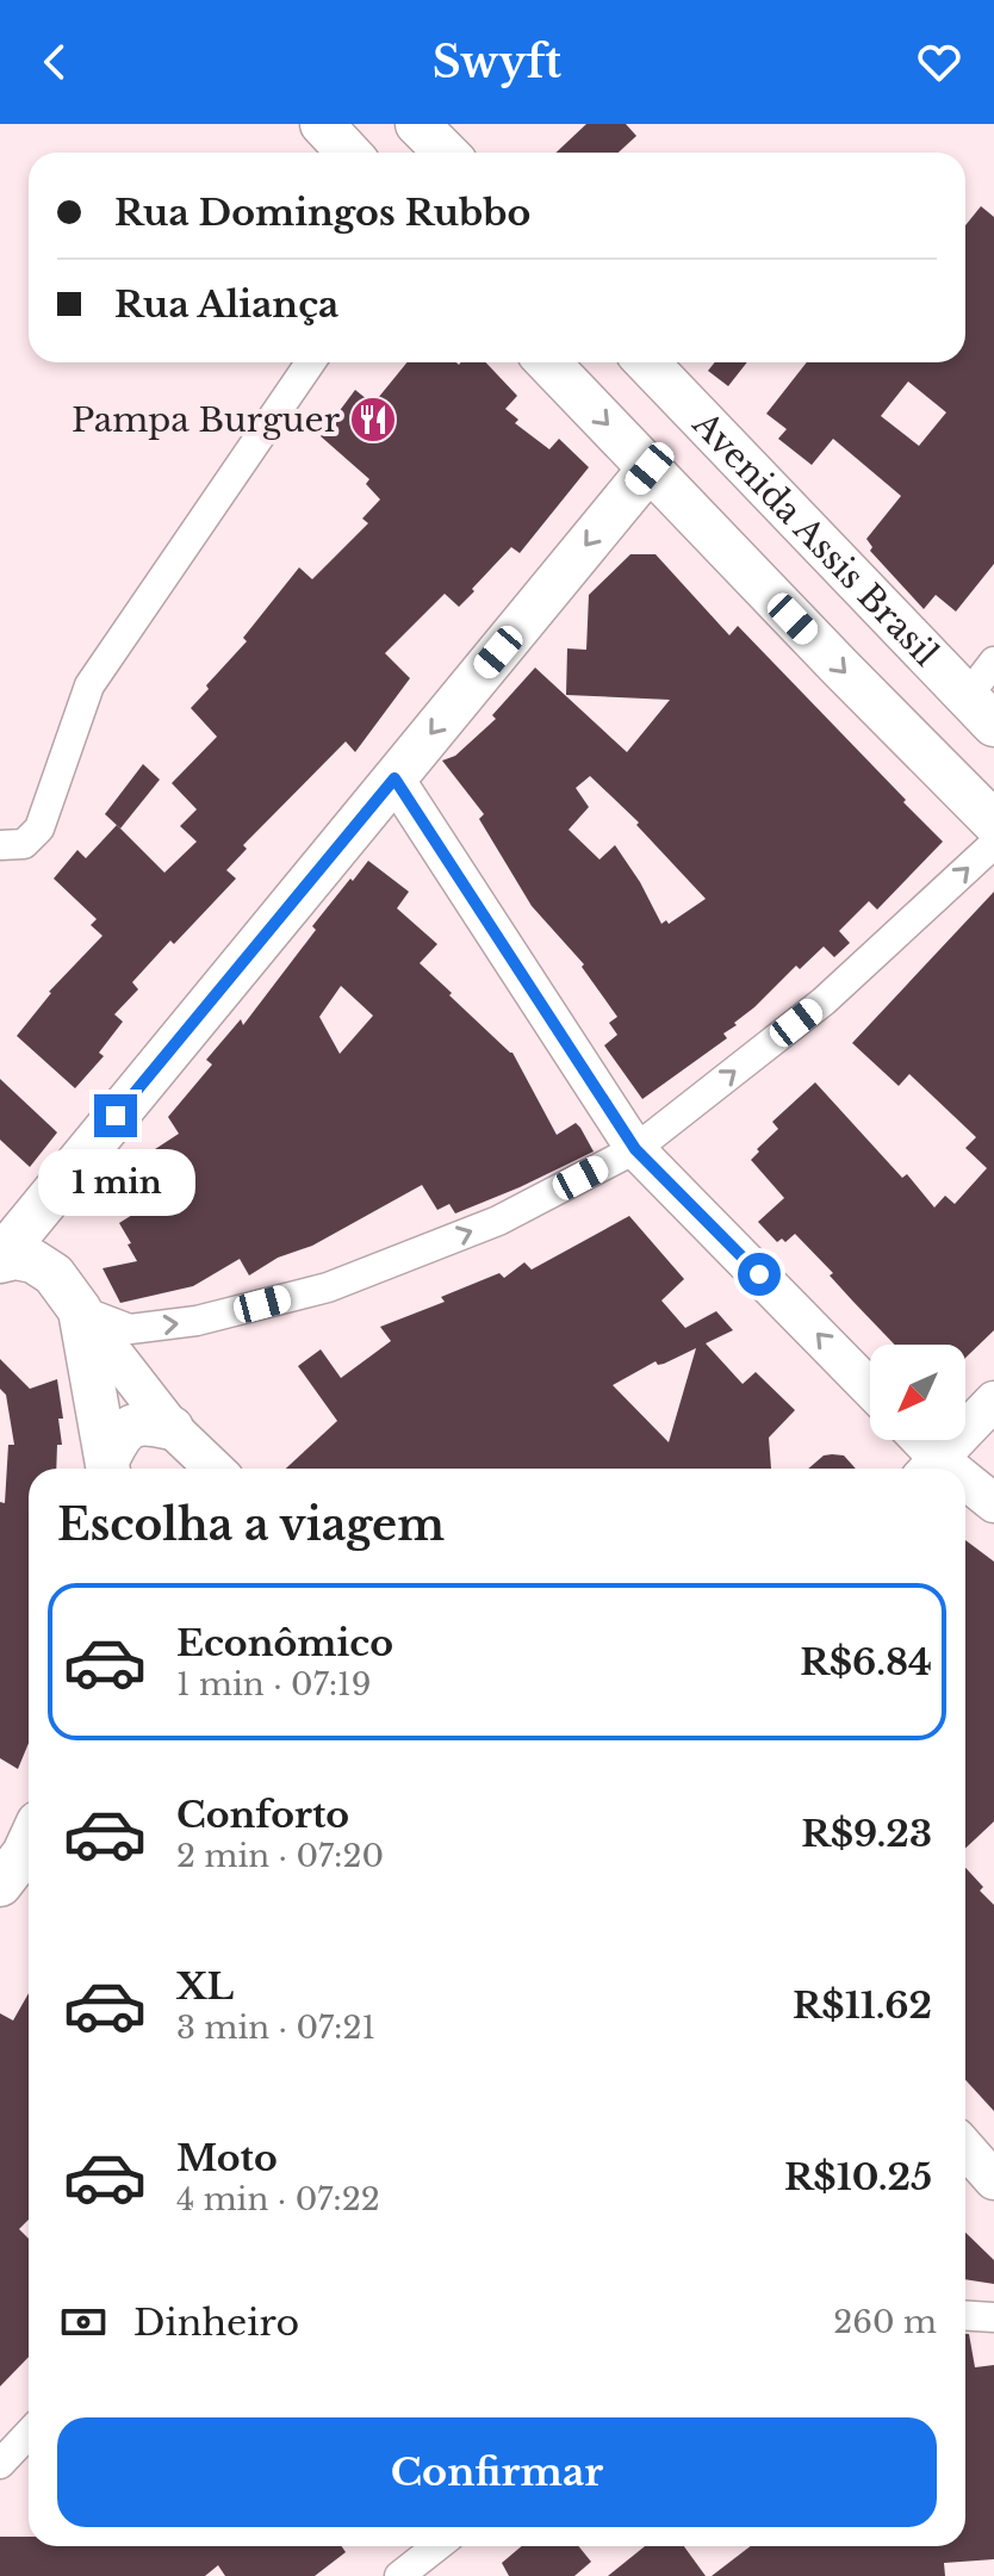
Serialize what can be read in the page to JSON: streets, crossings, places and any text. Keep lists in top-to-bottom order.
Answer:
{
  "streets": {
    "main road": ["Avenida Assis Brasil"]
  },
  "places": {
    "restaurant": ["Pampa Burguer"]
  },
  "north": "bottom left",
  "page": {
    "header": "Swyft",
    "banner": ["Rua Domingos Rubbo", "Rua Aliança"],
    "bubble": "1 min",
    "heading": "Escolha a viagem",
    "list": [
      {
        "name": "Econômico",
        "note": "1 min · 07:19",
        "value": "R$6.84"
      },
      {
        "name": "Conforto",
        "note": "2 min · 07:20",
        "value": "R$9.23"
      },
      {
        "name": "XL",
        "note": "3 min · 07:21",
        "value": "R$11.62"
      },
      {
        "name": "Moto",
        "note": "4 min · 07:22",
        "value": "R$10.25"
      }
    ],
    "pay": ["Dinheiro", "260 m"],
    "buttons": "Confirmar"
  }
}
